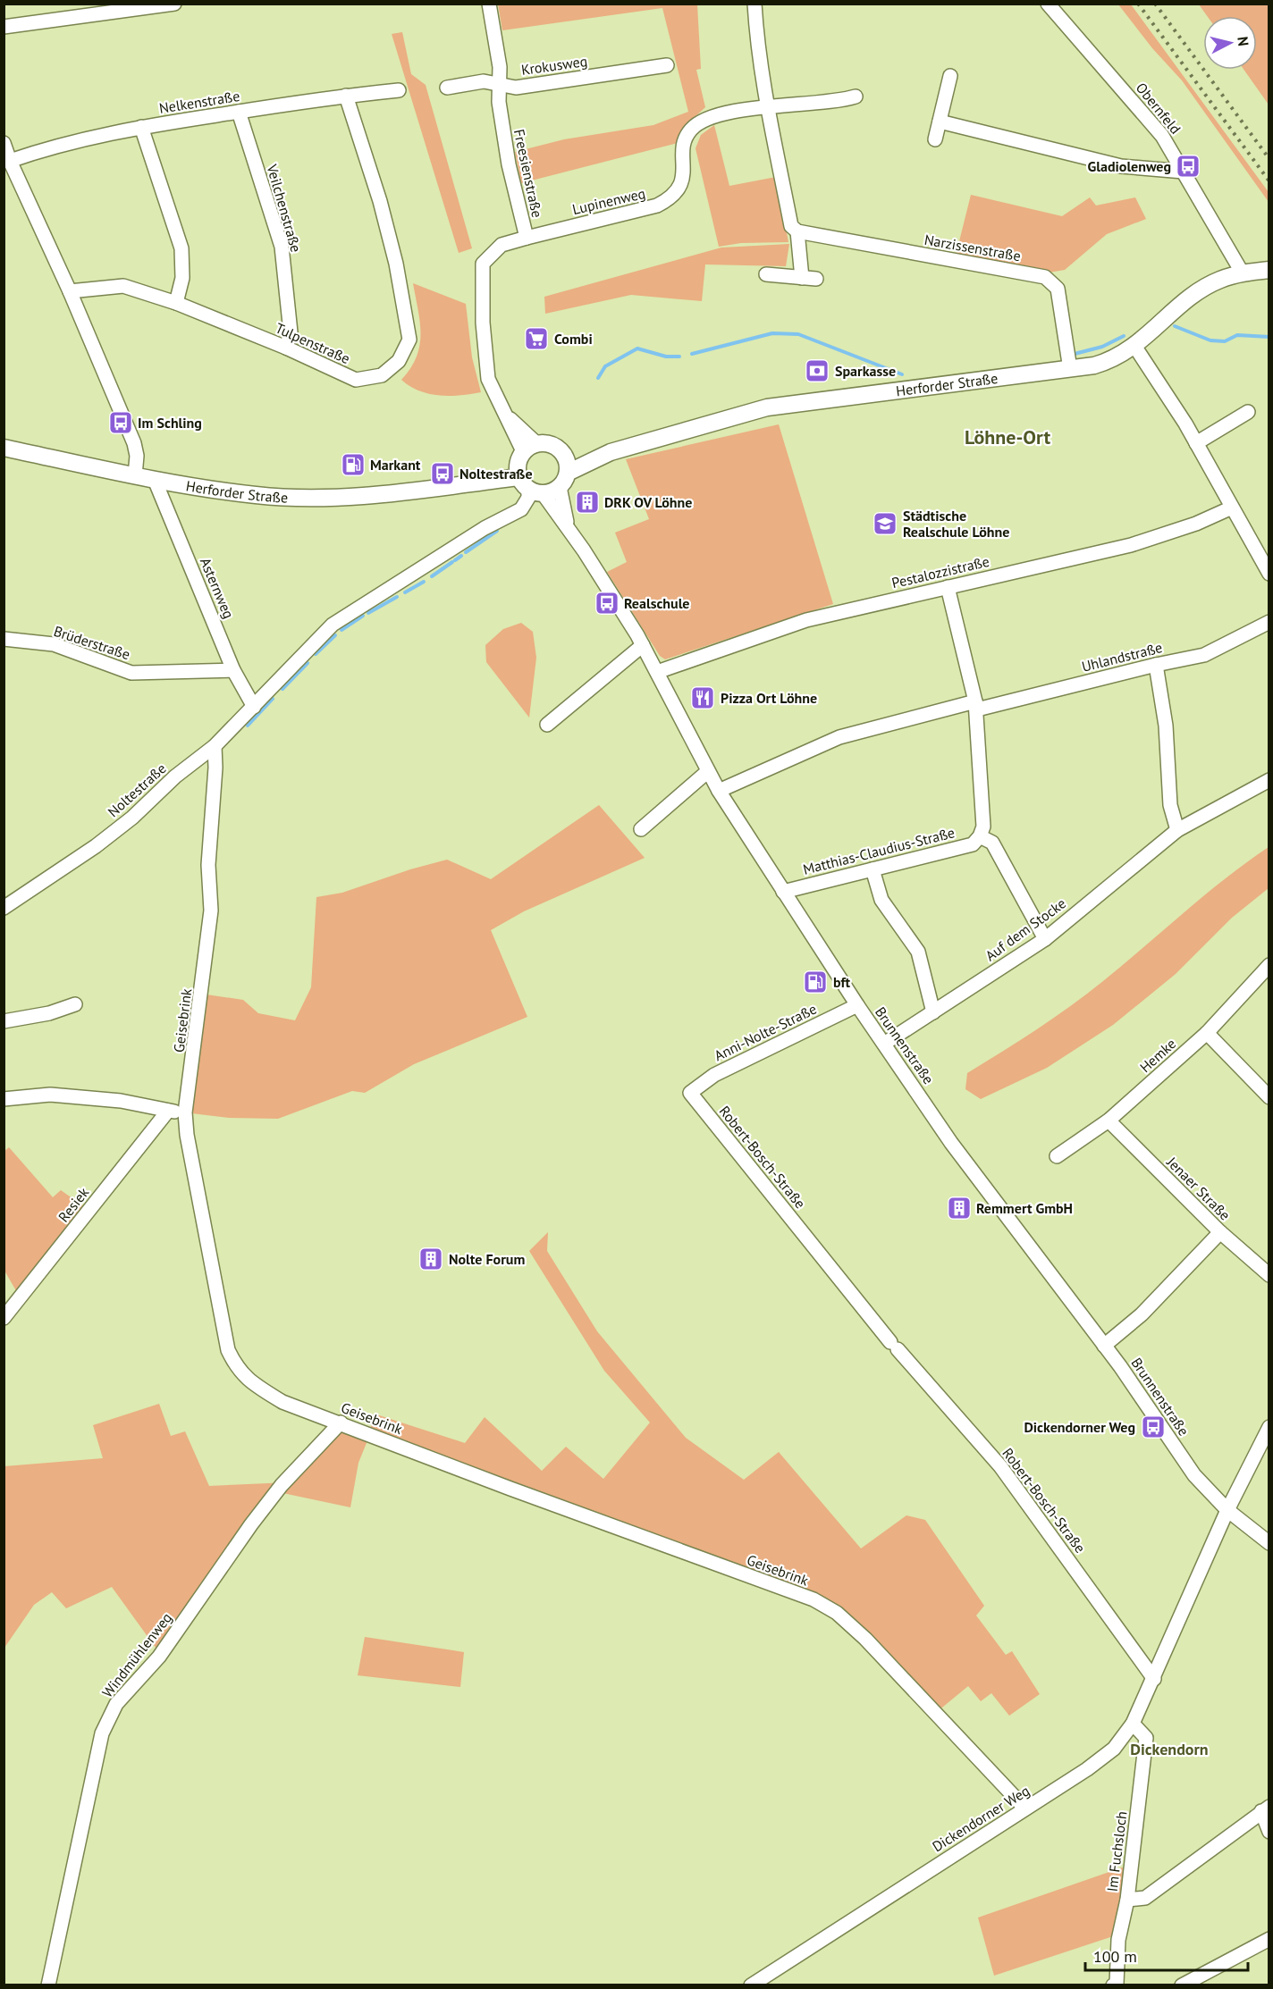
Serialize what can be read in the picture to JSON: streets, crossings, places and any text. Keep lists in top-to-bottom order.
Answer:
{
  "streets": {
    "main road": ["Herforder Straße"],
    "street": [
      "Krokusweg",
      "Nelkenstraße",
      "Obernfeld",
      "Freesienstraße",
      "Lupinenweg",
      "Veilchenstraße",
      "Narzissenstraße",
      "Tulpenstraße",
      "Pestalozzistraße",
      "Asternweg",
      "Brüderstraße",
      "Uhlandstraße",
      "Noltestraße",
      "Matthias-Claudius-Straße",
      "Auf dem Stocke",
      "Geisebrink",
      "Anni-Nolte-Straße",
      "Brunnenstraße",
      "Hemke",
      "Robert-Bosch-Straße",
      "Jenaer Straße",
      "Resiek",
      "Windmühlenweg",
      "Dickendorner Weg",
      "Im Fuchsloch"
    ]
  },
  "crossings": [
    ["Krokusweg", "Freesienstraße"],
    ["Nelkenstraße", "Veilchenstraße"],
    ["Nelkenstraße", "Tulpenstraße"],
    ["Obernfeld", "Herforder Straße"],
    ["Freesienstraße", "Lupinenweg"],
    ["Freesienstraße", "Herforder Straße"],
    ["Freesienstraße", "Noltestraße"],
    ["Freesienstraße", "Brunnenstraße"],
    ["Veilchenstraße", "Tulpenstraße"],
    ["Narzissenstraße", "Herforder Straße"],
    ["Herforder Straße", "Asternweg"],
    ["Herforder Straße", "Noltestraße"],
    ["Herforder Straße", "Brunnenstraße"],
    ["Pestalozzistraße", "Brunnenstraße"],
    ["Asternweg", "Brüderstraße"],
    ["Asternweg", "Noltestraße"],
    ["Uhlandstraße", "Brunnenstraße"],
    ["Noltestraße", "Geisebrink"],
    ["Noltestraße", "Brunnenstraße"],
    ["Matthias-Claudius-Straße", "Brunnenstraße"],
    ["Auf dem Stocke", "Brunnenstraße"],
    ["Geisebrink", "Windmühlenweg"],
    ["Geisebrink", "Dickendorner Weg"],
    ["Anni-Nolte-Straße", "Brunnenstraße"],
    ["Anni-Nolte-Straße", "Robert-Bosch-Straße"],
    ["Brunnenstraße", "Dickendorner Weg"],
    ["Hemke", "Jenaer Straße"],
    ["Robert-Bosch-Straße", "Dickendorner Weg"],
    ["Dickendorner Weg", "Im Fuchsloch"]
  ],
  "districts": ["Löhne-Ort", "Dickendorn"],
  "places": {
    "bus stop": [
      "Gladiolenweg",
      "Im Schling",
      "Noltestraße",
      "Realschule",
      "Dickendorner Weg"
    ],
    "supermarket": ["Combi"],
    "bank": ["Sparkasse"],
    "fuel station": ["Markant", "bft"],
    "building": ["DRK OV Löhne", "Remmert GmbH", "Nolte Forum"],
    "school or university": ["Städtische Realschule Löhne"],
    "restaurant": ["Pizza Ort Löhne"]
  },
  "scale_bar": "100 m",
  "north": "right"
}
